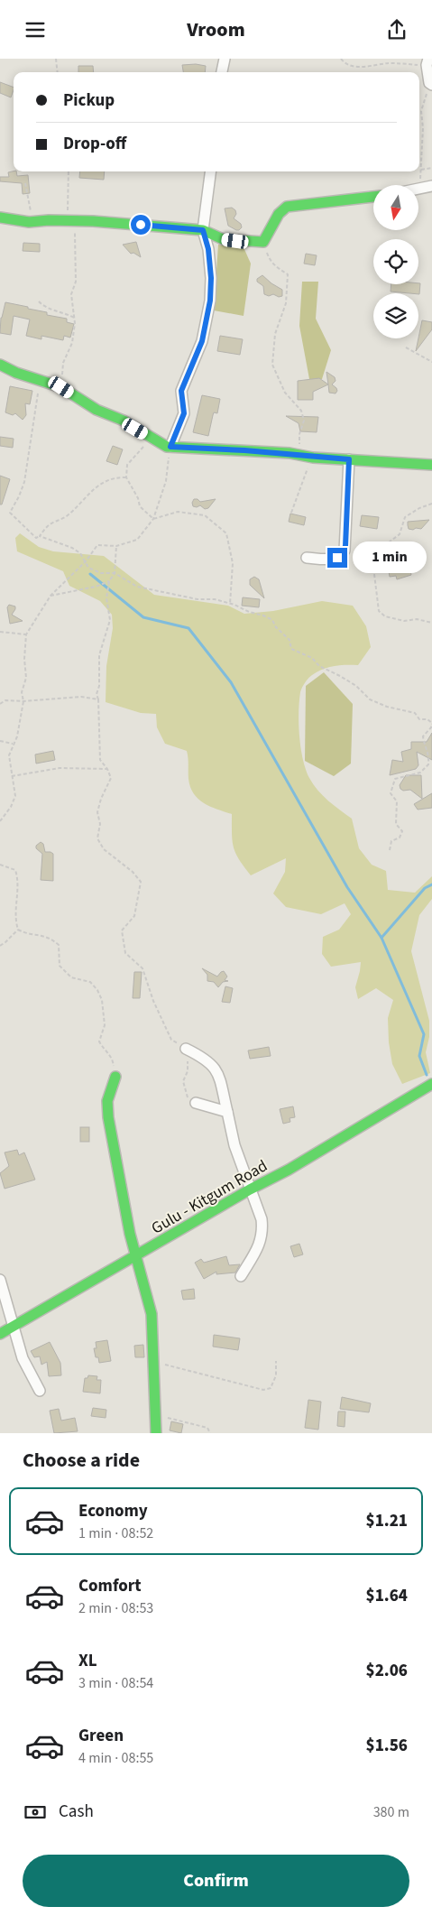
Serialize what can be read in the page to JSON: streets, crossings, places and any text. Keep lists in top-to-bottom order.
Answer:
{
  "streets": {
    "street": ["Gulu - Kitgum Road"]
  },
  "north": "bottom",
  "page": {
    "header": "Vroom",
    "banner": ["Pickup", "Drop-off"],
    "bubble": "1 min",
    "heading": "Choose a ride",
    "list": [
      {
        "name": "Economy",
        "note": "1 min · 08:52",
        "value": "$1.21"
      },
      {
        "name": "Comfort",
        "note": "2 min · 08:53",
        "value": "$1.64"
      },
      {
        "name": "XL",
        "note": "3 min · 08:54",
        "value": "$2.06"
      },
      {
        "name": "Green",
        "note": "4 min · 08:55",
        "value": "$1.56"
      }
    ],
    "pay": ["Cash", "380 m"],
    "buttons": "Confirm"
  }
}
